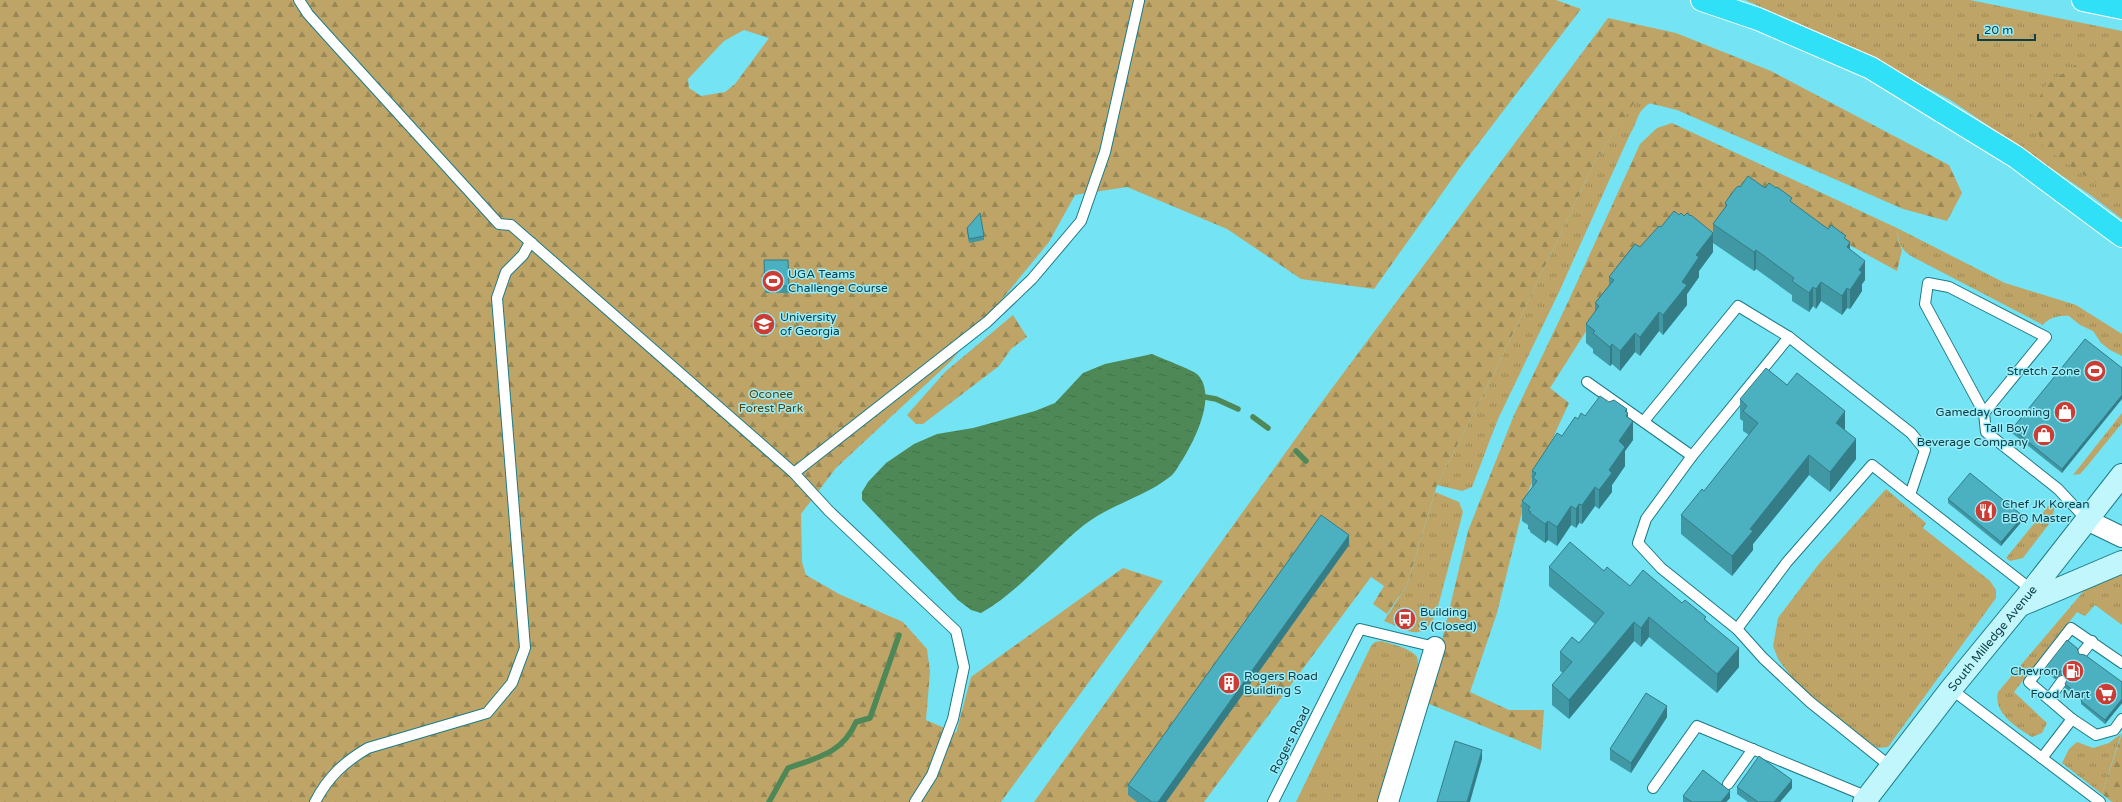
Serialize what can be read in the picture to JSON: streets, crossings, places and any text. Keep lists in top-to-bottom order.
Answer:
{
  "streets": {
    "main road": ["South Milledge Avenue"],
    "lane": ["Rogers Road"]
  },
  "parks": ["Oconee Forest Park"],
  "places": {
    "sports": ["UGA Teams Challenge Course", "Stretch Zone"],
    "school or university": ["University of Georgia"],
    "shop": ["Gameday Grooming", "Tall Boy Beverage Company"],
    "restaurant": ["Chef JK Korean BBQ Master"],
    "bus stop": ["Building S (Closed)"],
    "fuel station": ["Chevron"],
    "building": ["Rogers Road Building S"],
    "supermarket": ["Food Mart"]
  },
  "scale_bar": "20 m"
}
